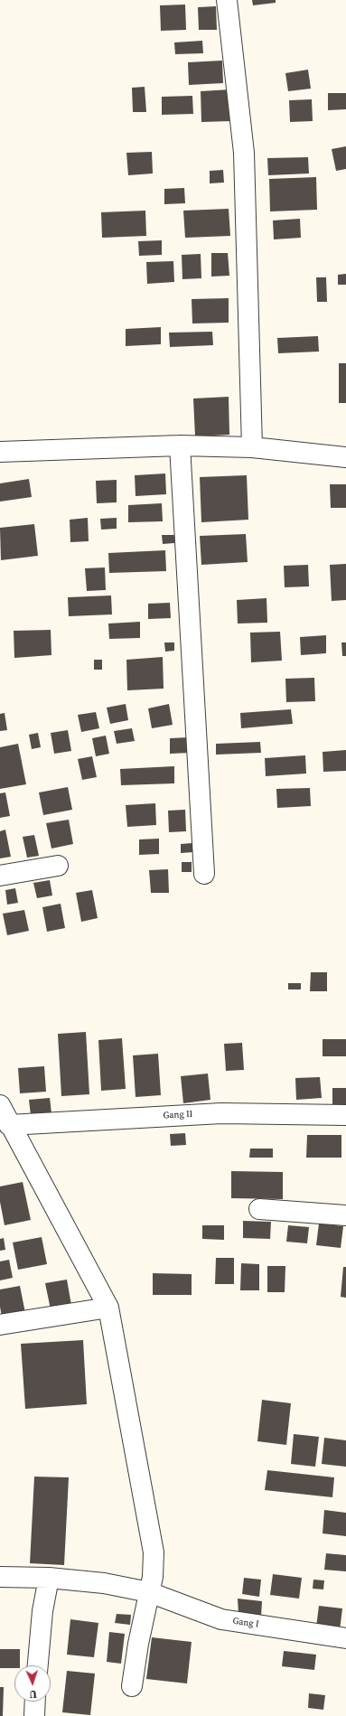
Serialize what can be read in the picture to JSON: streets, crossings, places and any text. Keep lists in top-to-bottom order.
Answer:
{
  "streets": {
    "street": ["Gang II", "Gang I"]
  },
  "north": "bottom"
}
